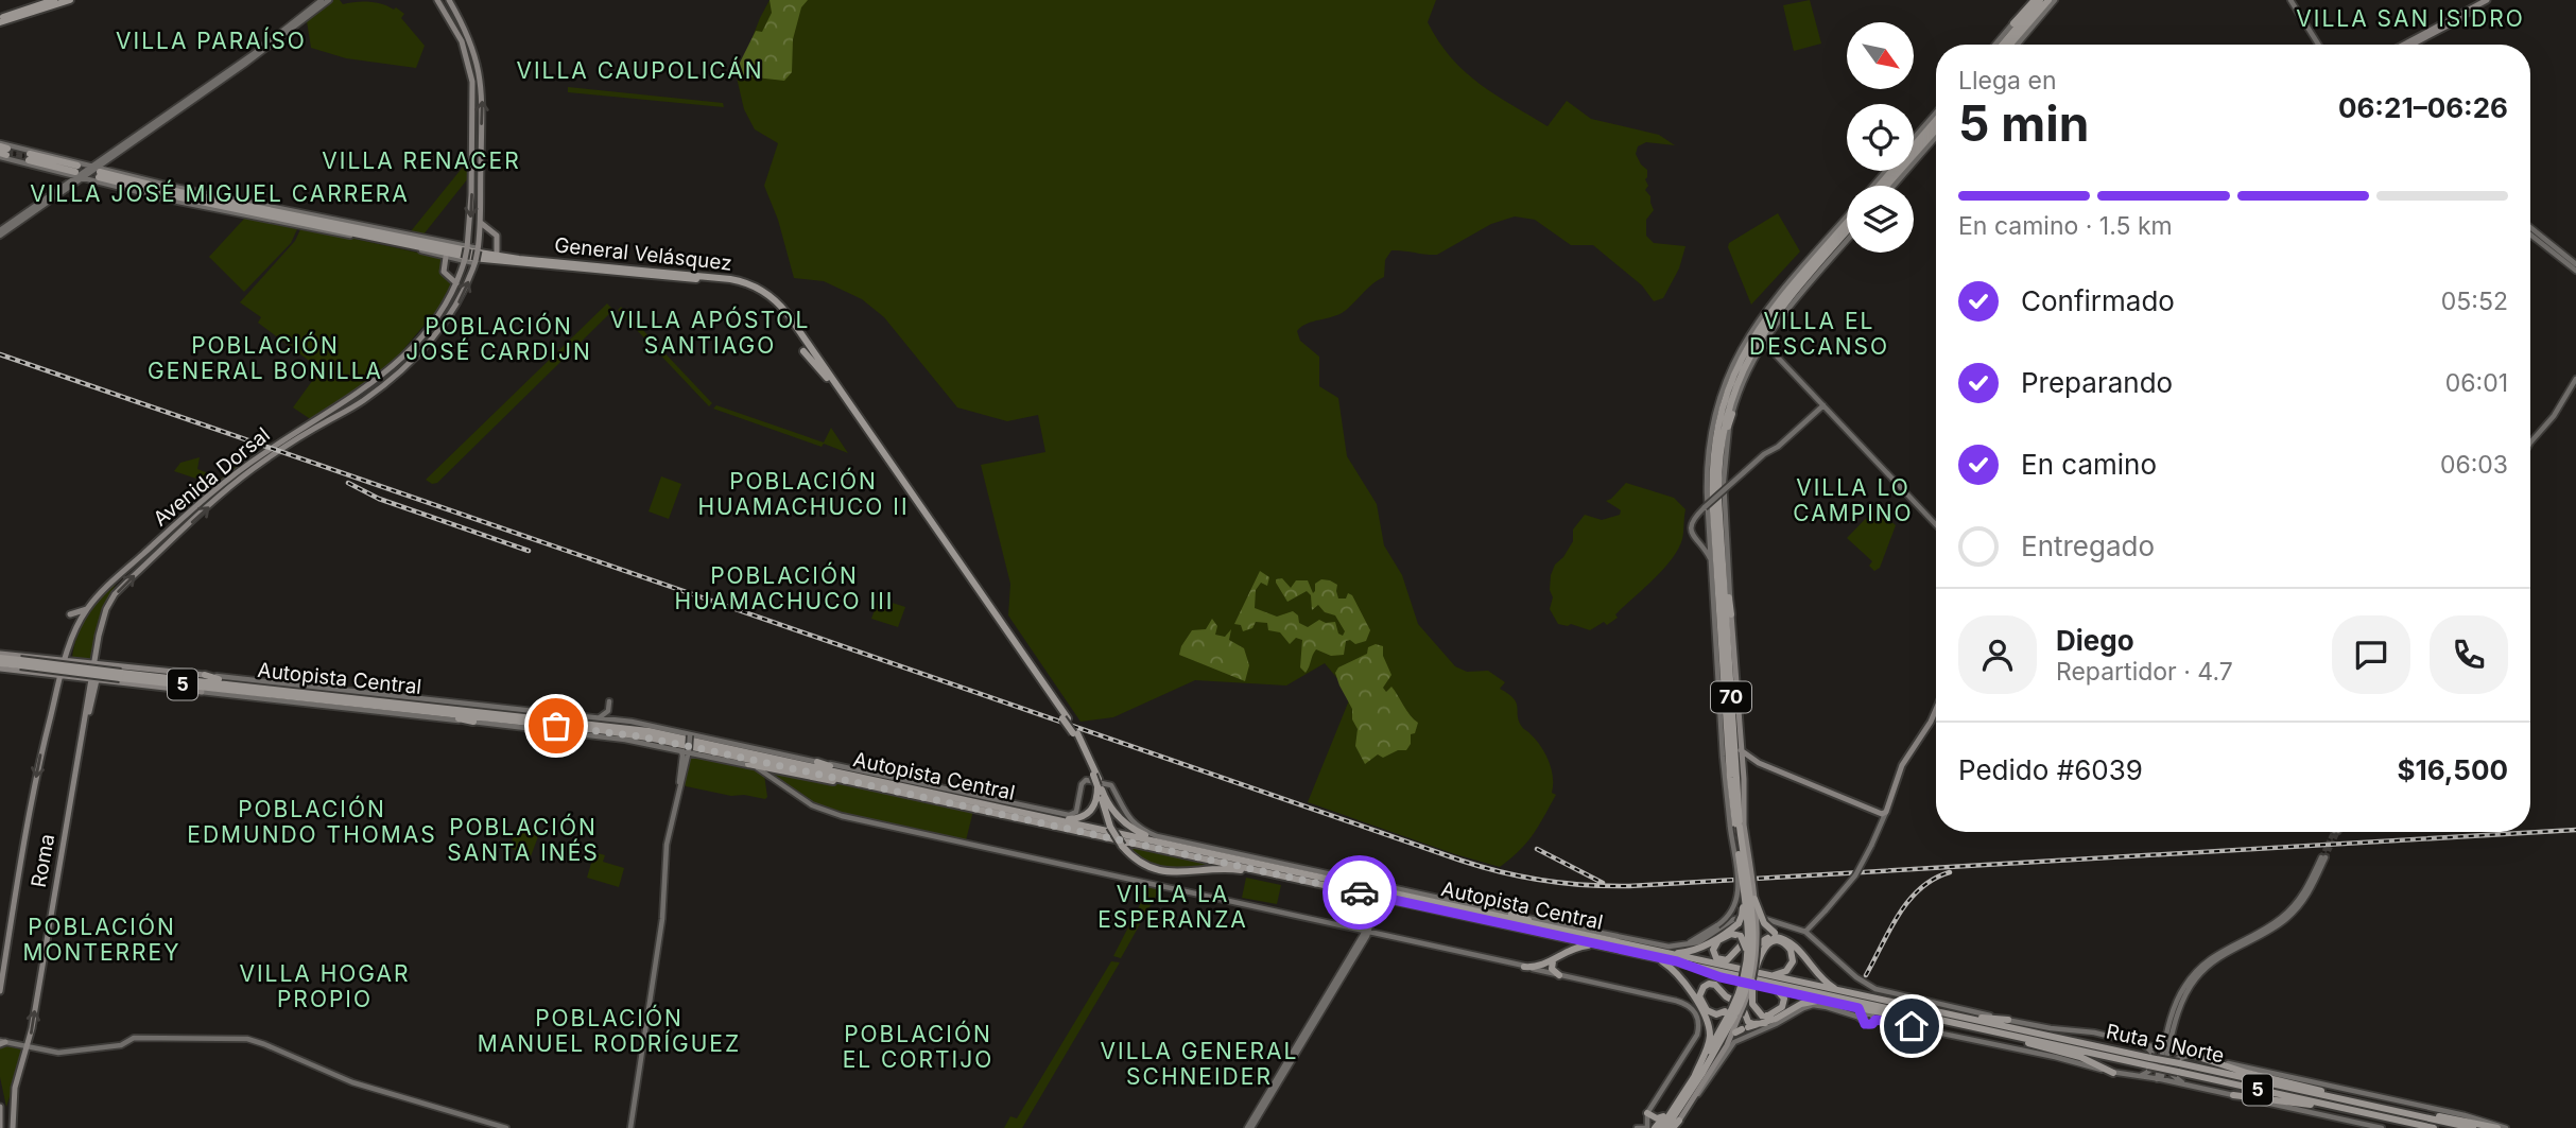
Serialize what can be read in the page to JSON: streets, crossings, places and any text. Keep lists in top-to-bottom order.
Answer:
{
  "streets": {
    "highway": [
      "General Velásquez",
      "Autopista Central",
      "5",
      "70",
      "Ruta 5 Norte"
    ],
    "main road": ["Avenida Dorsal", "Roma"]
  },
  "crossings": [
    ["Avenida Dorsal", "Roma"],
    ["Autopista Central", "Ruta 5 Norte"]
  ],
  "one_way": ["Roma"],
  "districts": [
    "VILLA SAN ISIDRO",
    "VILLA PARAÍSO",
    "VILLA CAUPOLICÁN",
    "VILLA RENACER",
    "VILLA JOSÉ MIGUEL CARRERA",
    "VILLA APÓSTOL SANTIAGO",
    "VILLA EL DESCANSO",
    "POBLACIÓN JOSÉ CARDIJN",
    "POBLACIÓN GENERAL BONILLA",
    "POBLACIÓN HUAMACHUCO II",
    "VILLA LO CAMPINO",
    "POBLACIÓN HUAMACHUCO III",
    "POBLACIÓN EDMUNDO THOMAS",
    "POBLACIÓN SANTA INÉS",
    "VILLA LA ESPERANZA",
    "POBLACIÓN MONTERREY",
    "VILLA HOGAR PROPIO",
    "POBLACIÓN MANUEL RODRÍGUEZ",
    "POBLACIÓN EL CORTIJO",
    "VILLA GENERAL SCHNEIDER"
  ],
  "north": "bottom right",
  "page": {
    "heading": ["5 min", "Llega en", "06:21–06:26"],
    "panel": [
      "Diego",
      "Repartidor · 4.7",
      "Pedido #6039",
      "$16,500"
    ],
    "bar": "En camino · 1.5 km",
    "list": [
      ["Confirmado", "05:52"],
      ["Preparando", "06:01"],
      ["En camino", "06:03"],
      "Entregado"
    ]
  }
}
